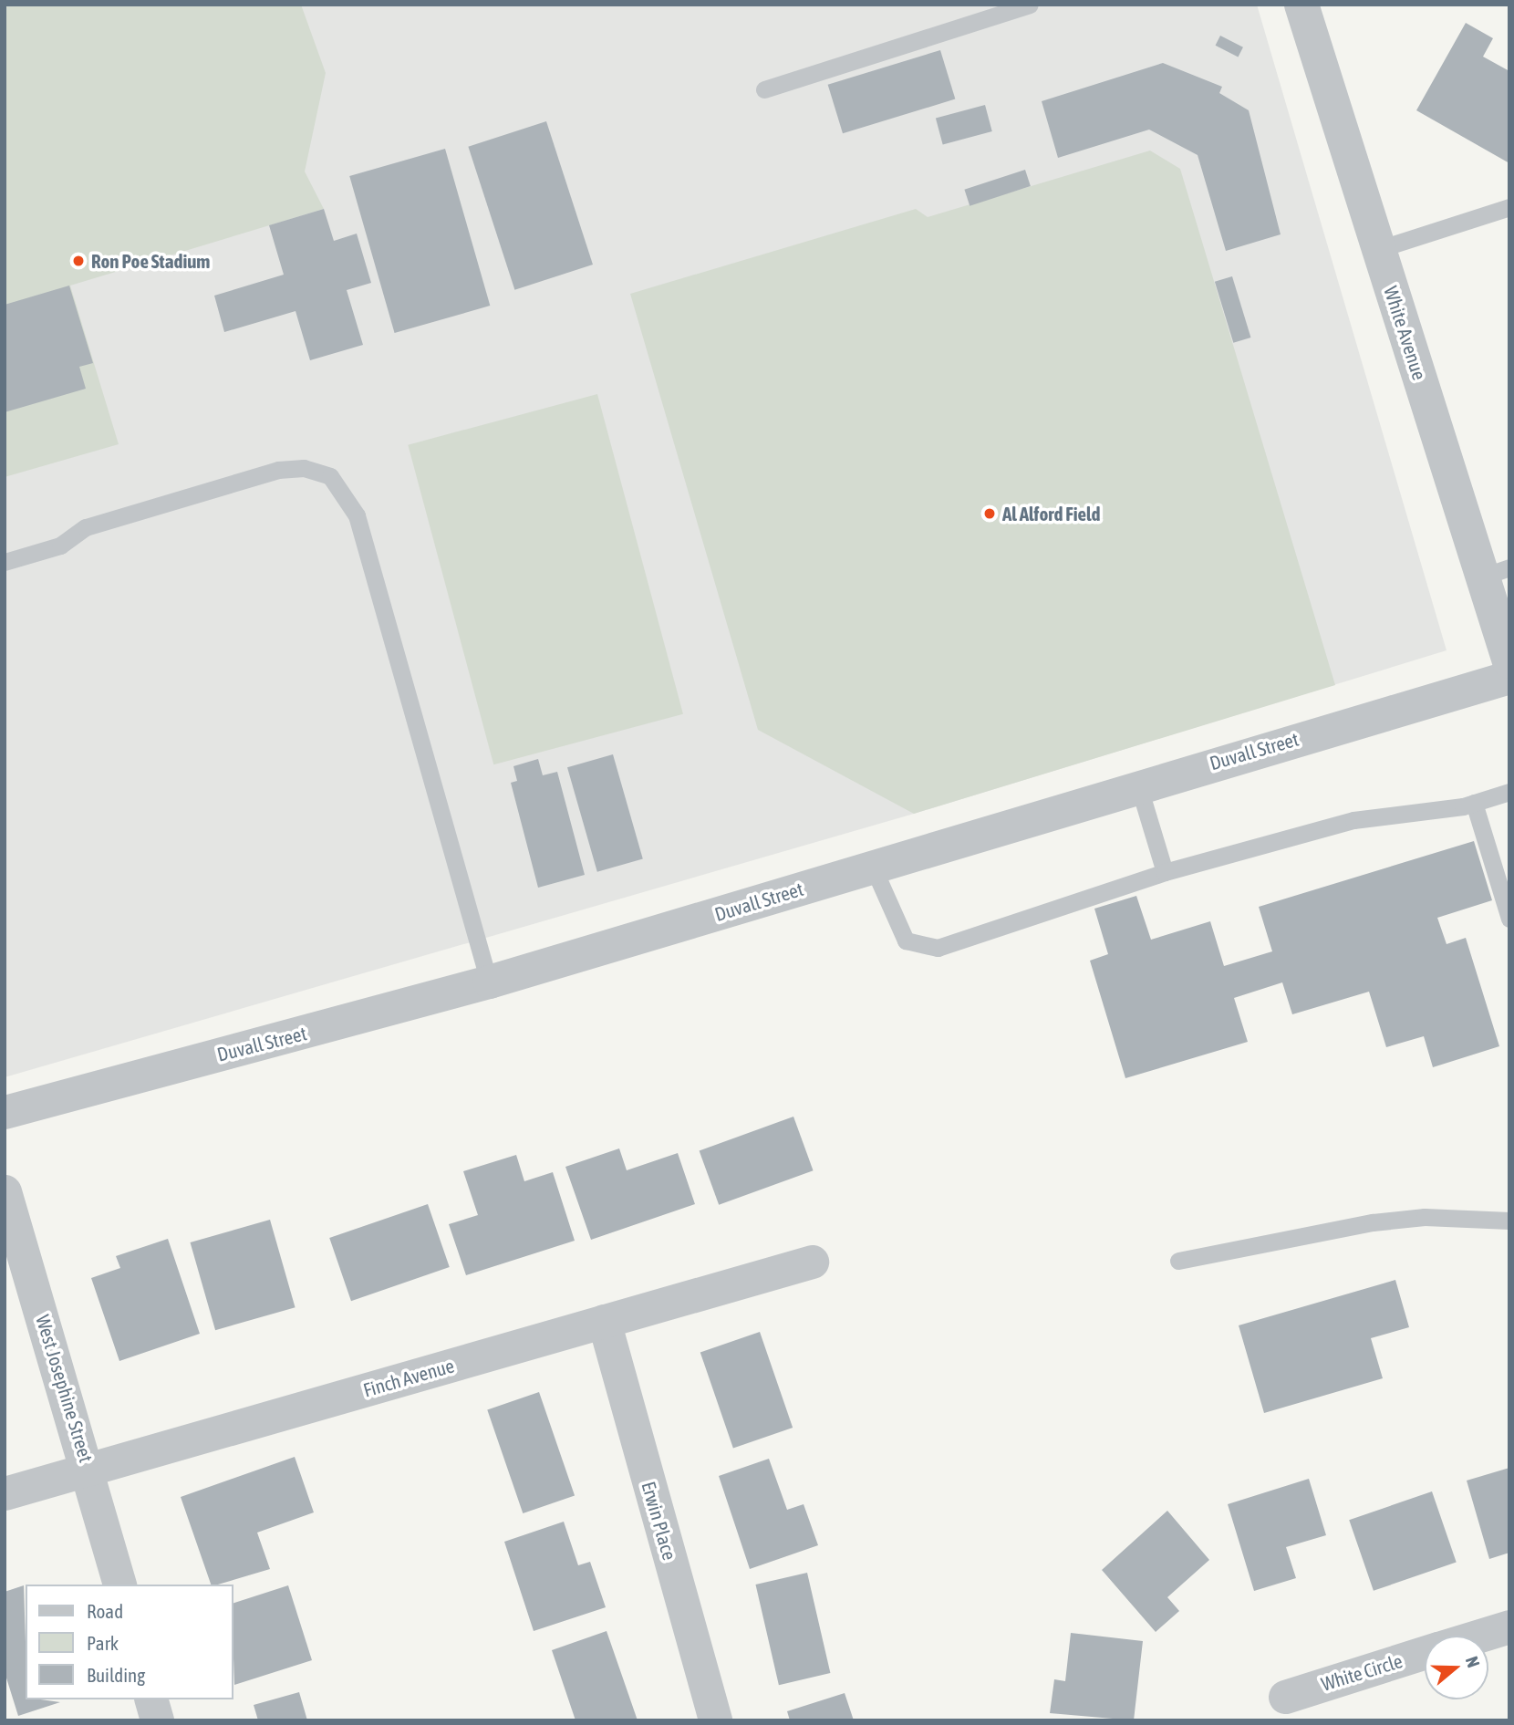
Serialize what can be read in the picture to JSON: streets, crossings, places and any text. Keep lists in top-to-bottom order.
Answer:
{
  "streets": {
    "street": [
      "White Avenue",
      "Duvall Street",
      "Finch Avenue",
      "West Josephine Street",
      "Erwin Place",
      "White Circle"
    ]
  },
  "crossings": [
    ["Finch Avenue", "West Josephine Street"],
    ["Finch Avenue", "Erwin Place"]
  ],
  "places": ["Ron Poe Stadium", "Al Alford Field"],
  "legend": ["Road", "Park", "Building"],
  "north": "right"
}
